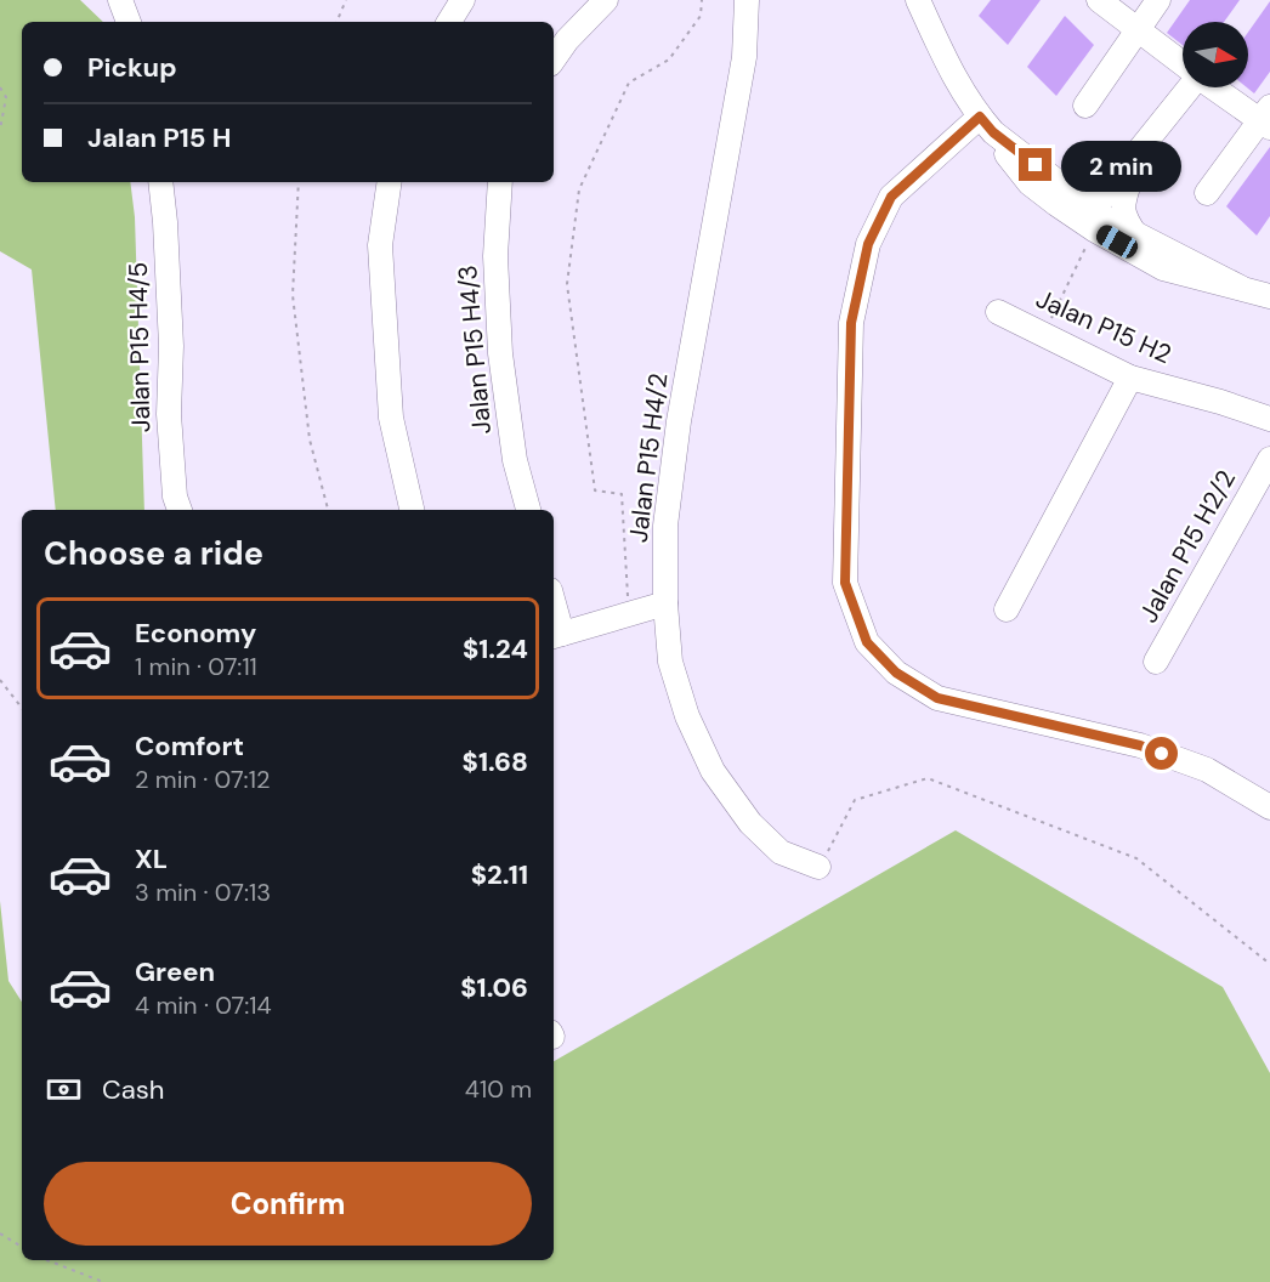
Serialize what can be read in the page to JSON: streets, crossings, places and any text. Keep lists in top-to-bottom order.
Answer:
{
  "streets": {
    "street": [
      "Jalan P15 H2",
      "Jalan P15 H4/5",
      "Jalan P15 H4/3",
      "Jalan P15 H4/2",
      "Jalan P15 H2/2"
    ]
  },
  "north": "right",
  "page": {
    "banner": ["Pickup", "Jalan P15 H"],
    "bubble": "2 min",
    "heading": "Choose a ride",
    "list": [
      {
        "name": "Economy",
        "note": "1 min · 07:11",
        "value": "$1.24"
      },
      {
        "name": "Comfort",
        "note": "2 min · 07:12",
        "value": "$1.68"
      },
      {
        "name": "XL",
        "note": "3 min · 07:13",
        "value": "$2.11"
      },
      {
        "name": "Green",
        "note": "4 min · 07:14",
        "value": "$1.06"
      }
    ],
    "pay": ["Cash", "410 m"],
    "buttons": "Confirm"
  }
}
